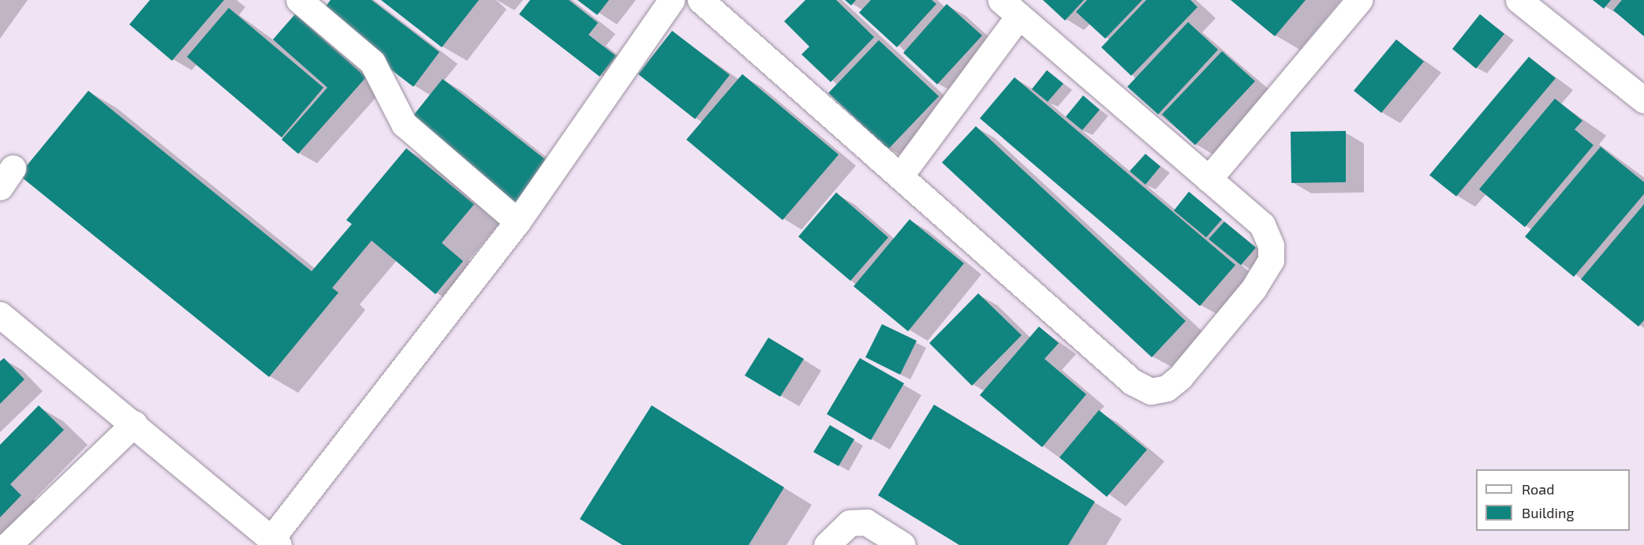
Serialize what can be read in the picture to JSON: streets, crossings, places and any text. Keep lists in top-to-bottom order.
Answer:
{
  "legend": ["Road", "Building"]
}
